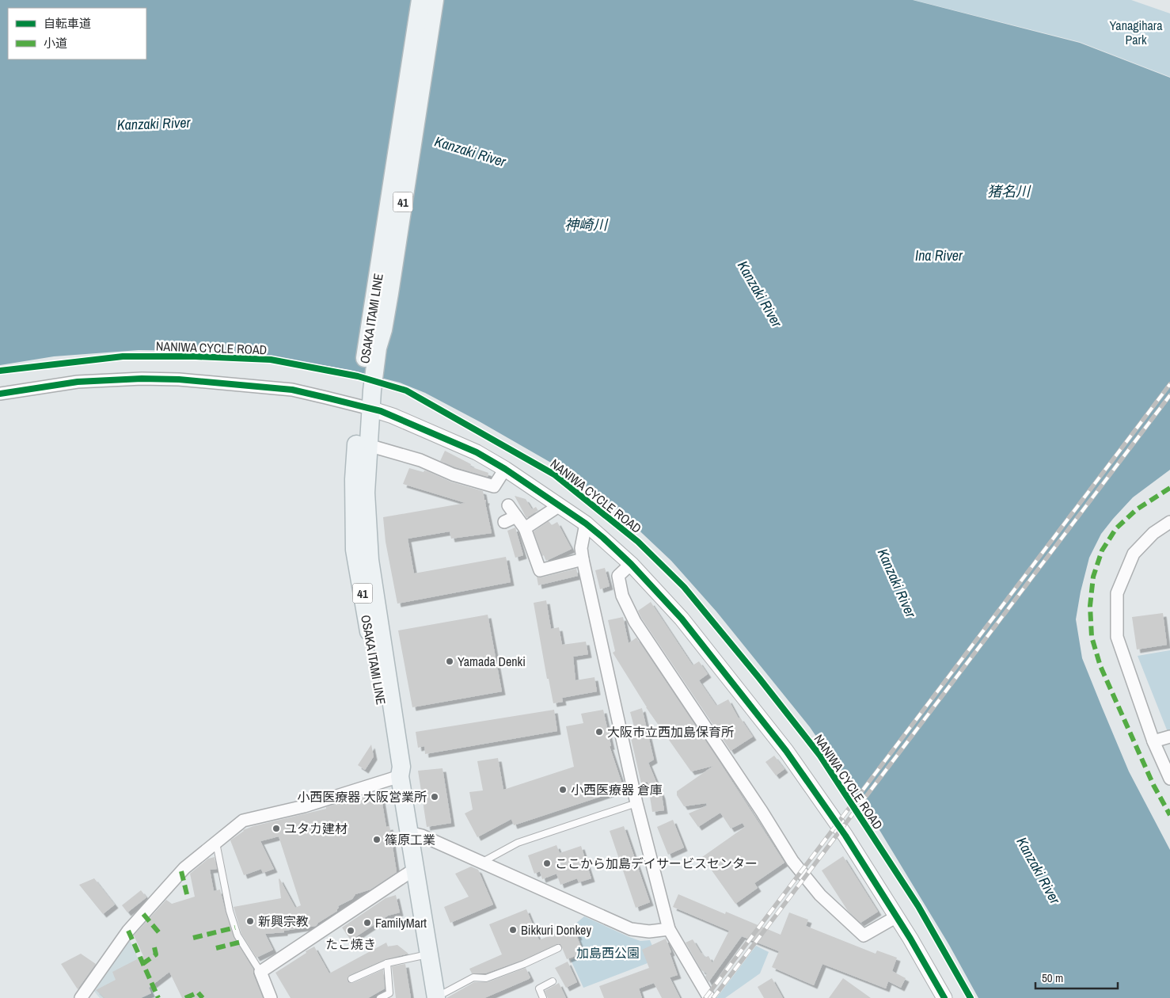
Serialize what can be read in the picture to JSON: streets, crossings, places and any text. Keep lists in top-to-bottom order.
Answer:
{
  "streets": {
    "main road": ["41", "OSAKA ITAMI LINE"],
    "cycle path": ["NANIWA CYCLE ROAD"]
  },
  "water": [
    "Kanzaki River",
    "猪名川",
    "神崎川",
    "Ina River"
  ],
  "parks": ["Yanagihara Park", "加島西公園"],
  "places": [
    "Yamada Denki",
    "大阪市立西加島保育所",
    "小西医療器 倉庫",
    "小西医療器 大阪営業所",
    "ユタカ建材",
    "篠原工業",
    "ここから加島デイサービスセンター",
    "新興宗教",
    "FamilyMart",
    "Bikkuri Donkey",
    "たこ焼き"
  ],
  "legend": ["自転車道", "小道"],
  "scale_bar": "50 m"
}
